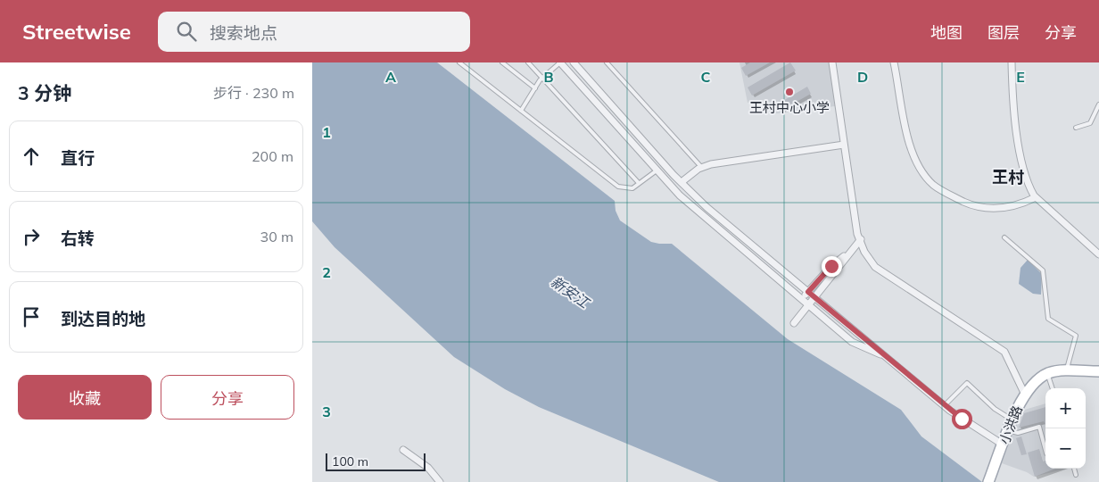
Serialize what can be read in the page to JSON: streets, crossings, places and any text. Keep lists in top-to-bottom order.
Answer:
{
  "streets": {
    "main road": ["小洪路"]
  },
  "districts": ["王村"],
  "water": ["新安江"],
  "places": ["王村中心小学"],
  "scale_bar": "100 m",
  "page": {
    "header": "Streetwise",
    "search": "搜索地点",
    "nav": ["地图", "图层", "分享"],
    "heading": ["3 分钟", "步行 · 230 m"],
    "list": [
      ["直行", "200 m"],
      ["右转", "30 m"],
      "到达目的地"
    ],
    "buttons": ["收藏", "分享"],
    "map_buttons": ["+", "−"],
    "scale": "100 m"
  },
  "grid": {
    "columns": [
      "A",
      "B",
      "C",
      "D",
      "E"
    ],
    "rows": ["1", "2", "3"]
  }
}
